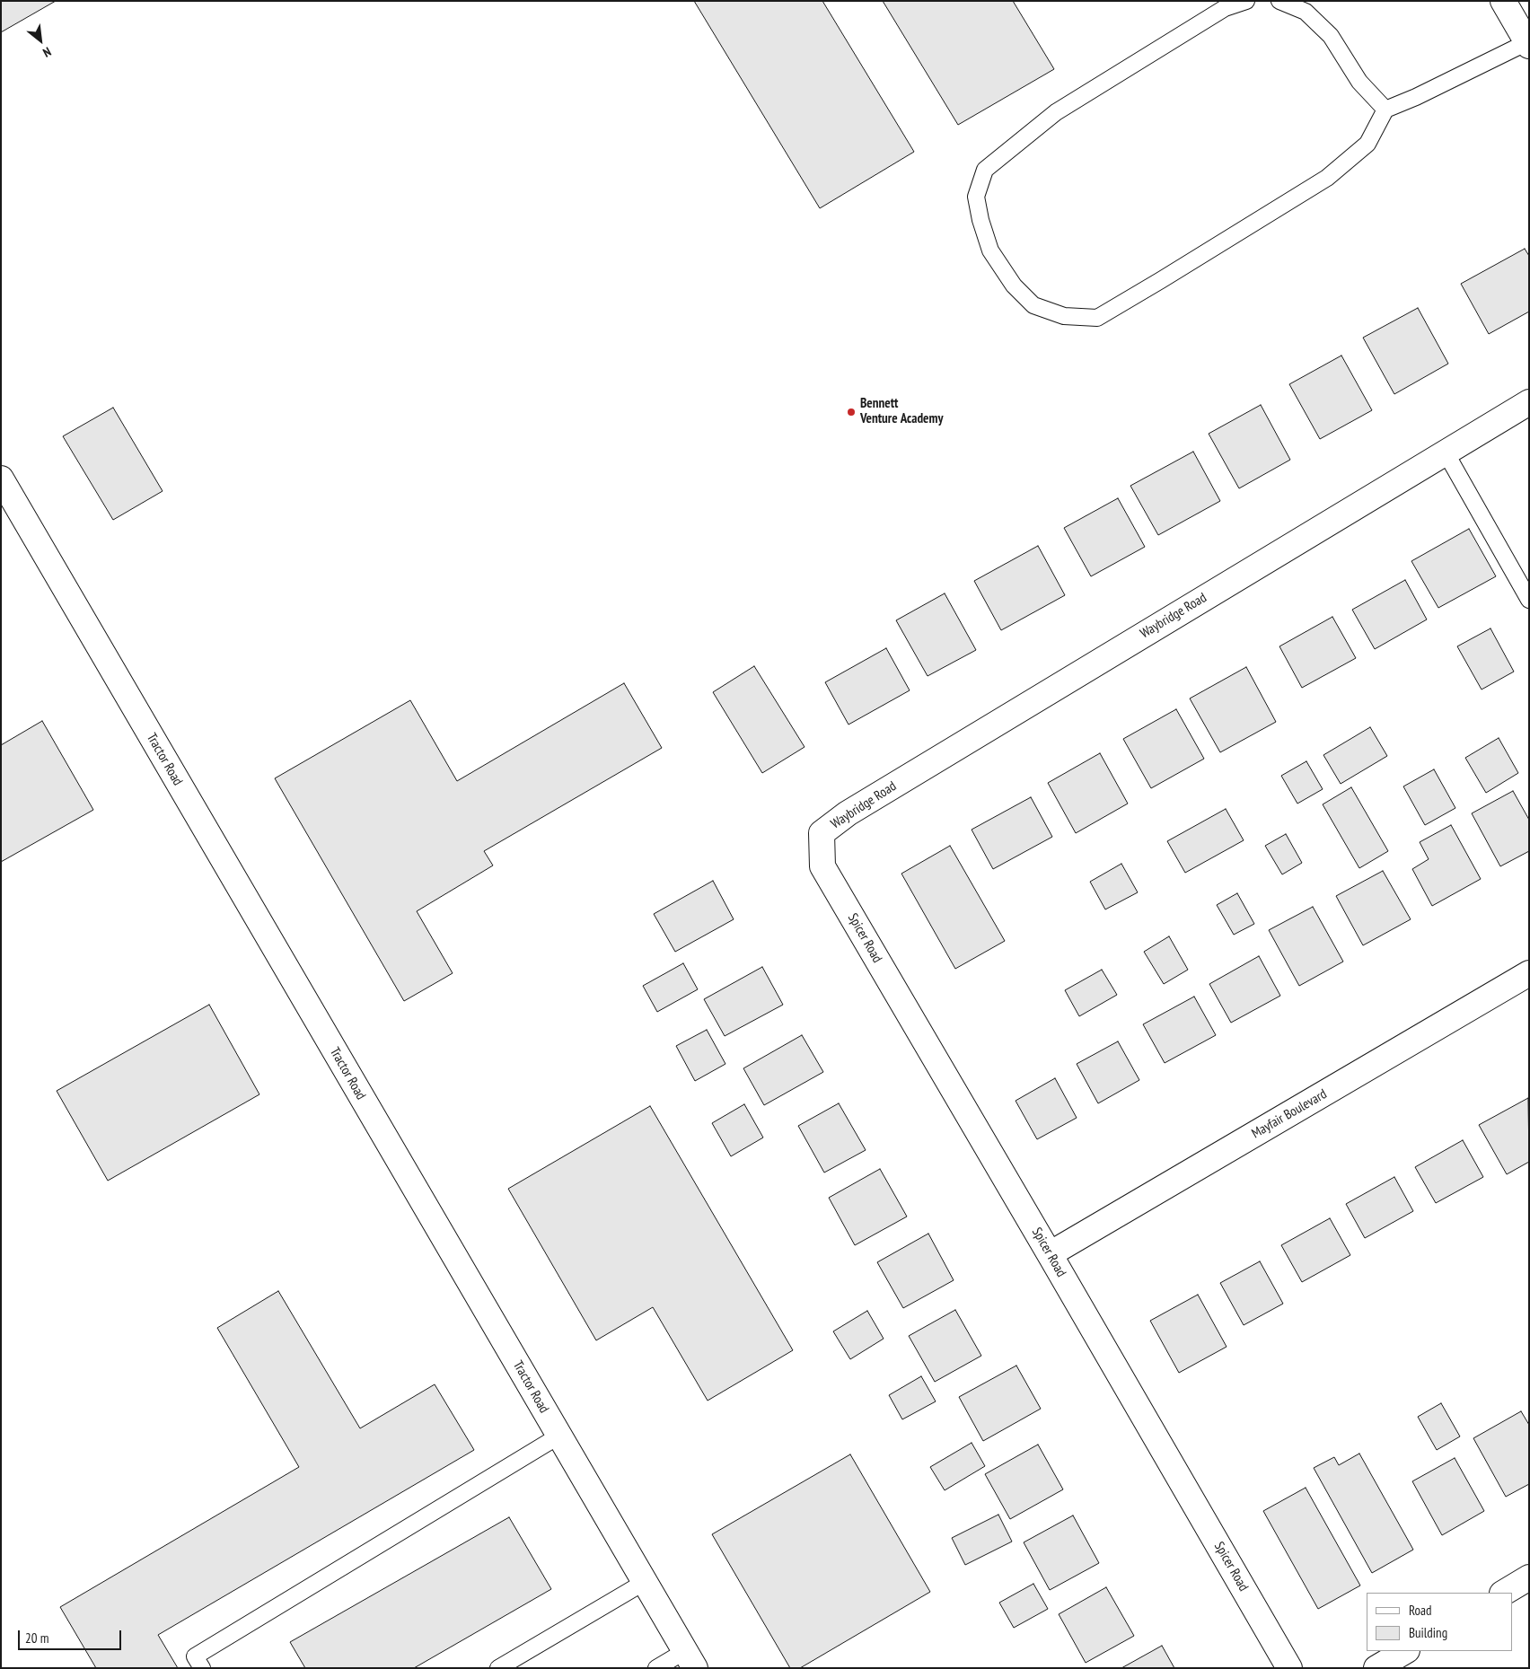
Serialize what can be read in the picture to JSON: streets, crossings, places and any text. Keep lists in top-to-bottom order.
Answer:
{
  "streets": {
    "street": [
      "Waybridge Road",
      "Tractor Road",
      "Spicer Road",
      "Mayfair Boulevard"
    ]
  },
  "crossings": [
    ["Waybridge Road", "Spicer Road"],
    ["Spicer Road", "Mayfair Boulevard"]
  ],
  "places": ["Bennett Venture Academy"],
  "legend": ["Road", "Building"],
  "scale_bar": "20 m",
  "north": "bottom right"
}
